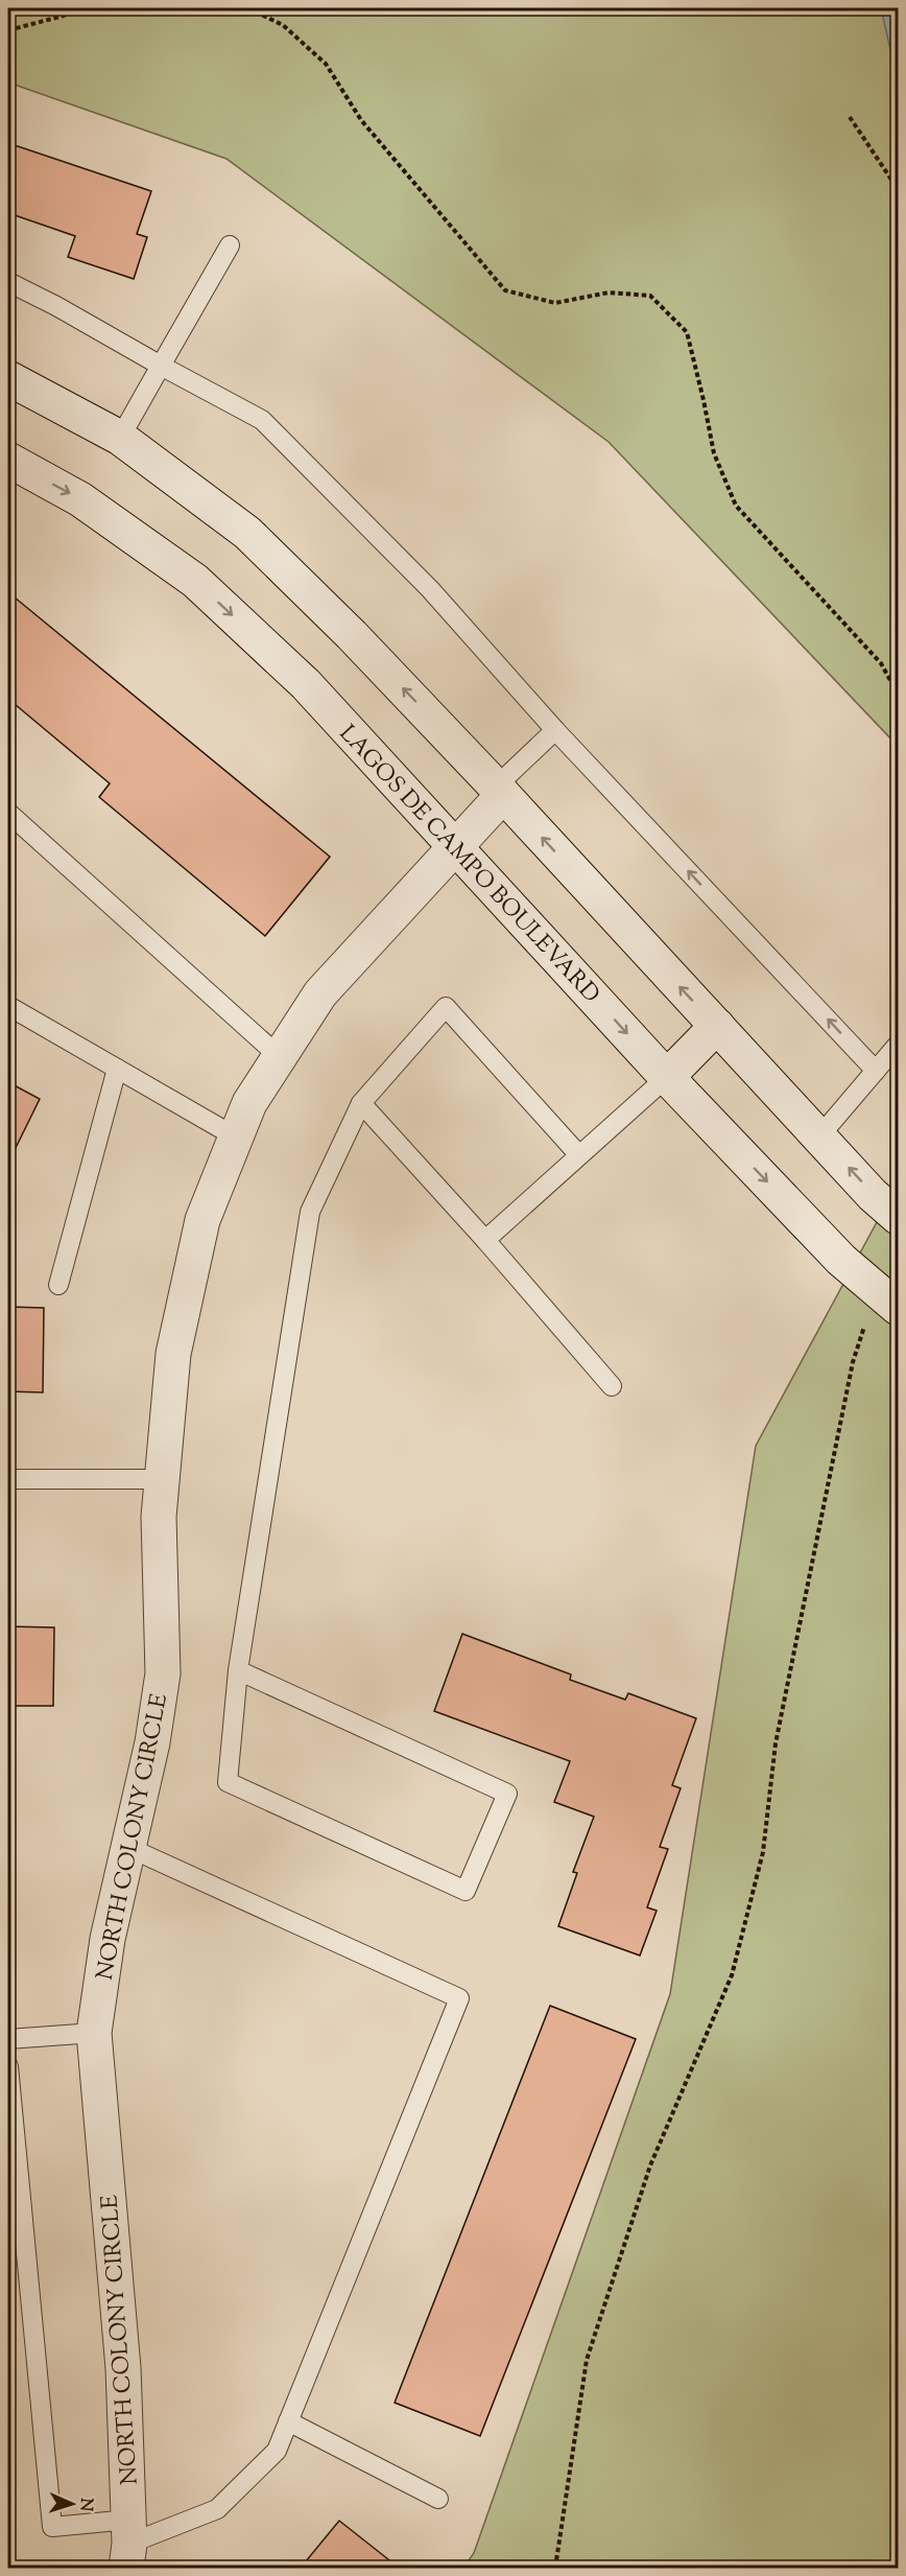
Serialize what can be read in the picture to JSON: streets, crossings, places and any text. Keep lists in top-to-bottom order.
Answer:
{
  "streets": {
    "street": ["LAGOS DE CAMPO BOULEVARD", "NORTH COLONY CIRCLE"]
  },
  "crossings": [
    ["LAGOS DE CAMPO BOULEVARD", "NORTH COLONY CIRCLE"]
  ],
  "north": "right"
}
